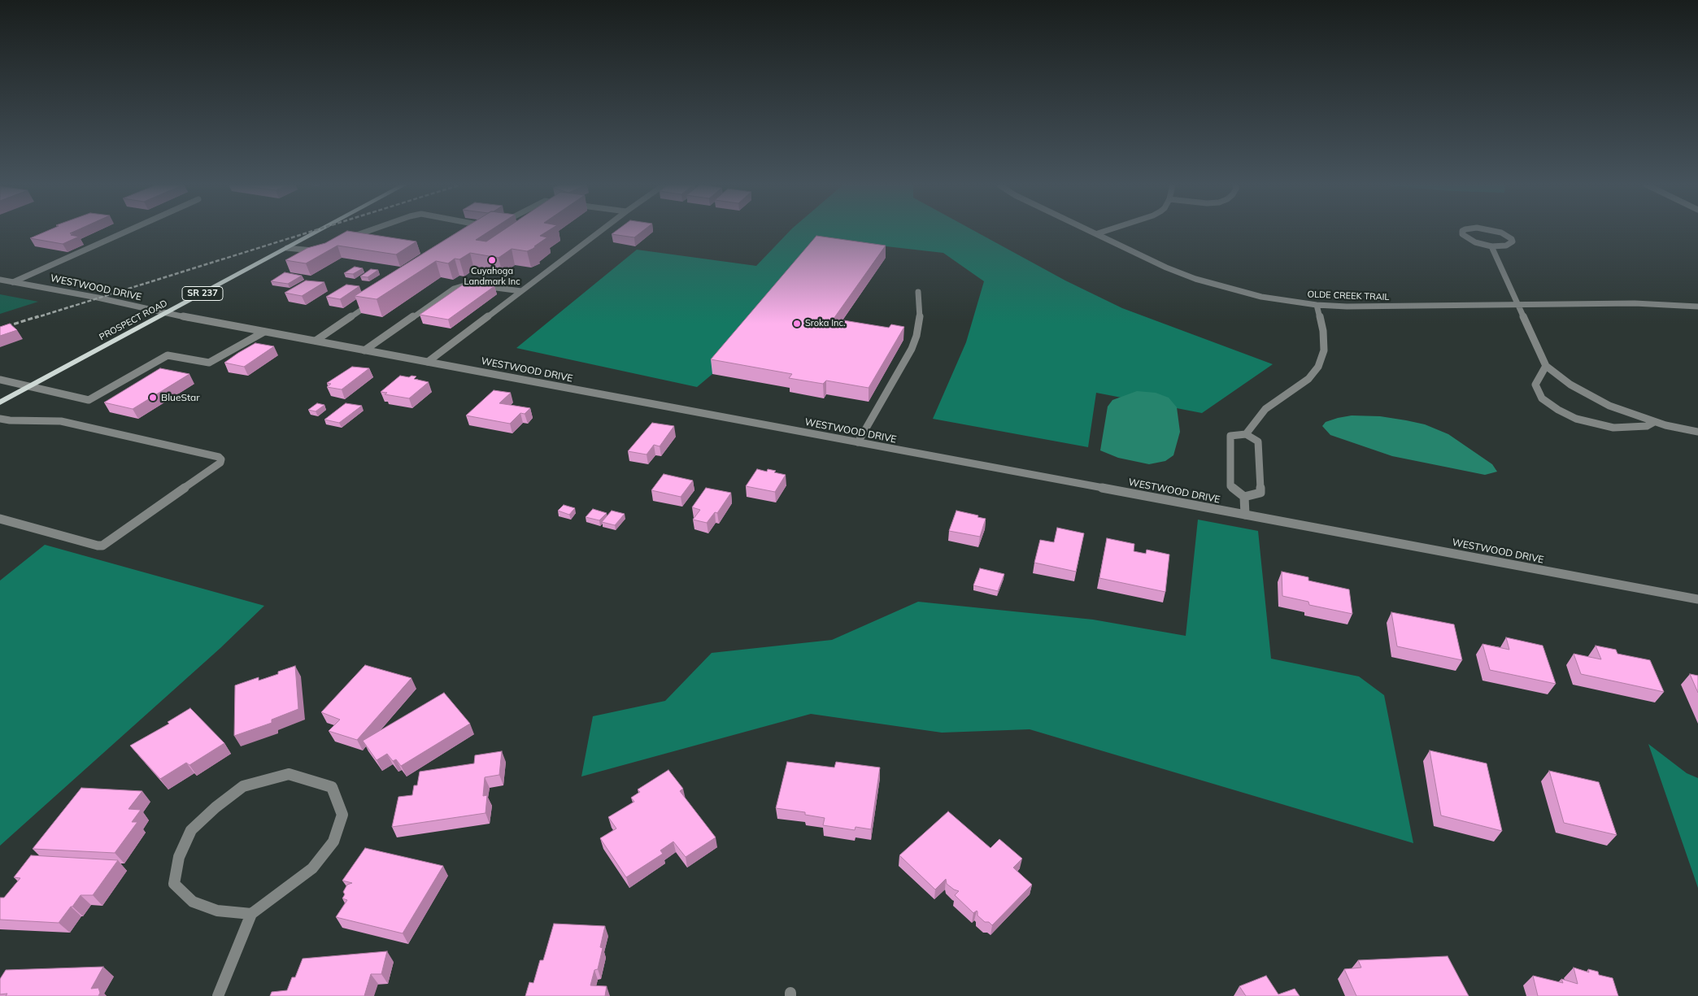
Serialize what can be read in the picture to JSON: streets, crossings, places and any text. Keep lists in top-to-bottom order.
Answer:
{
  "streets": {
    "main road": ["SR 237", "PROSPECT ROAD"],
    "street": ["WESTWOOD DRIVE", "OLDE CREEK TRAIL"]
  },
  "crossings": [
    ["WESTWOOD DRIVE", "PROSPECT ROAD"]
  ],
  "places": ["Cuyahoga Landmark Inc", "Sroka Inc.", "BlueStar"]
}
